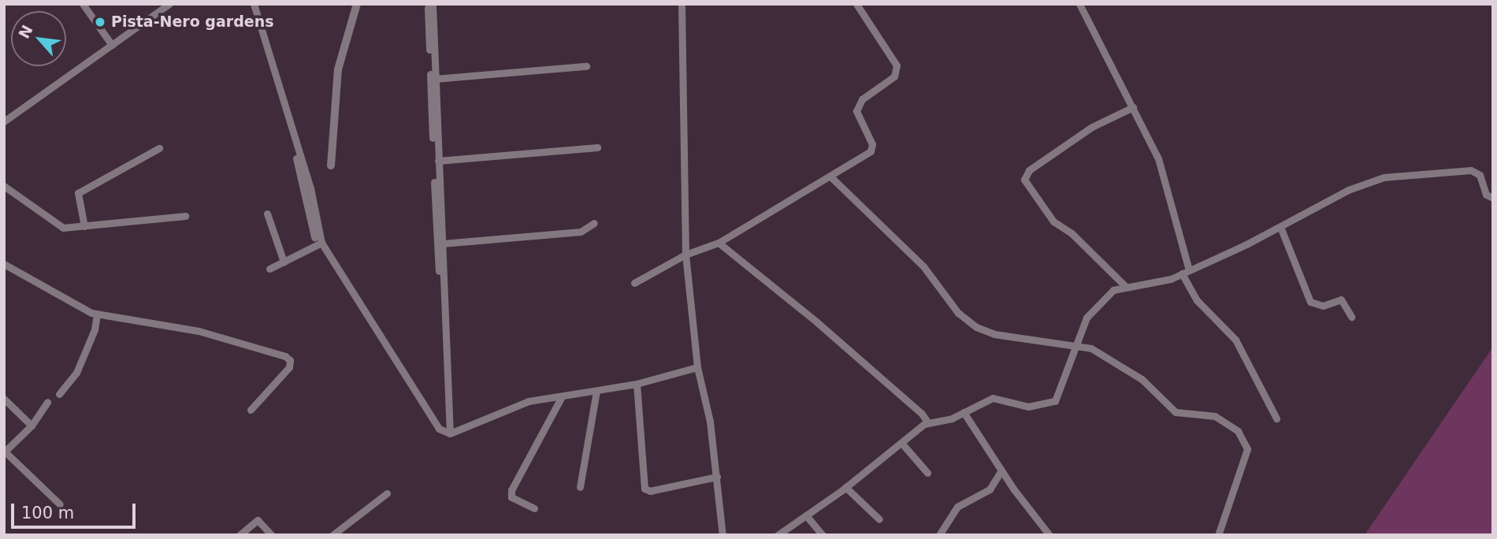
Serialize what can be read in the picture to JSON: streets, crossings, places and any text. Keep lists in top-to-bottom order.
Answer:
{
  "places": ["Pista-Nero gardens"],
  "scale_bar": "100 m",
  "north": "top left"
}
